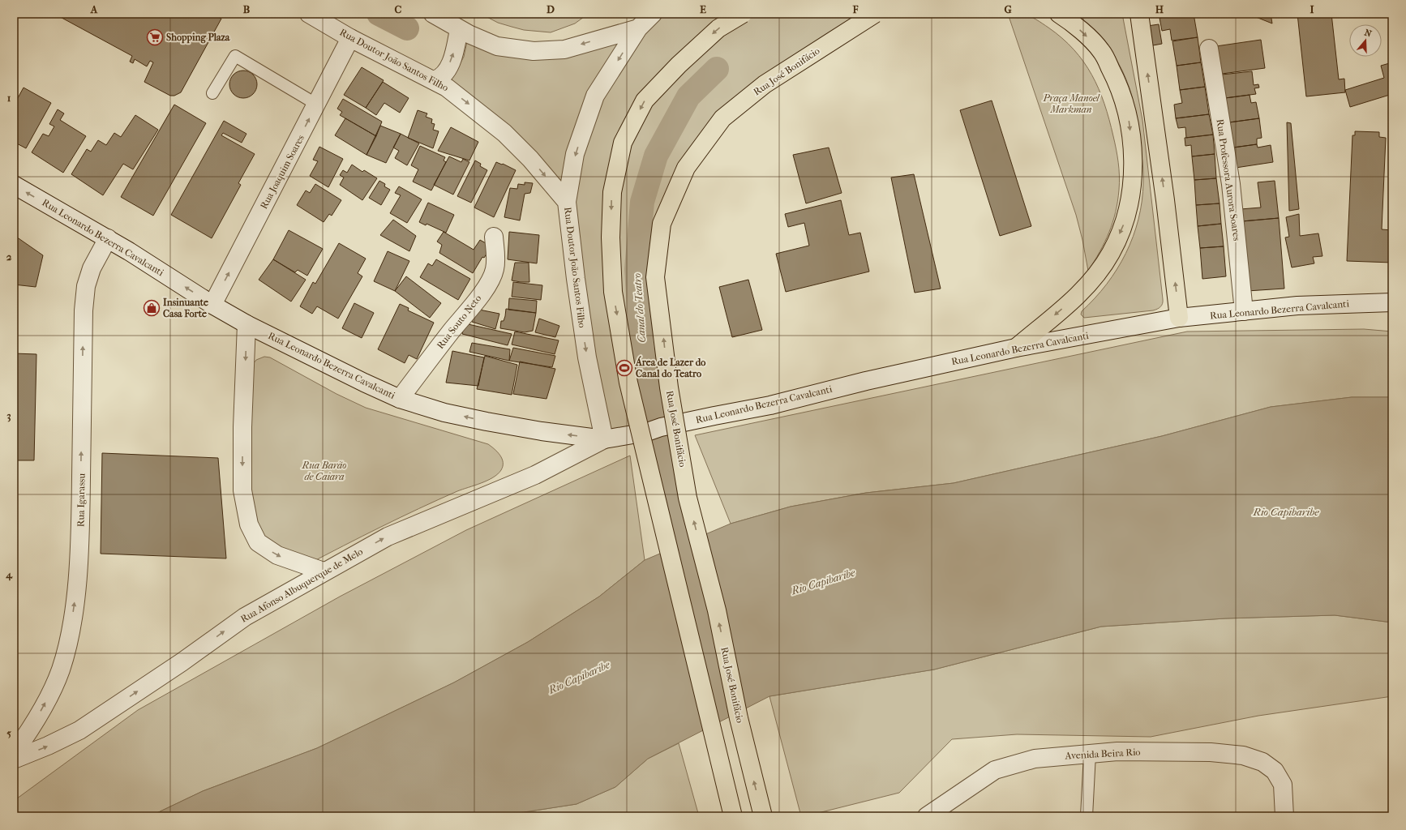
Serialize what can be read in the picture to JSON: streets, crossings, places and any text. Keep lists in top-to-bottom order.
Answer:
{
  "streets": {
    "main road": ["Rua José Bonifácio"],
    "street": [
      "Rua Doutor João Santos Filho",
      "Rua Joaquim Soares",
      "Rua Professora Aurora Soares",
      "Rua Leonardo Bezerra Cavalcanti",
      "Rua Souto Neto",
      "Rua Igarassu",
      "Rua Afonso Albuquerque de Melo",
      "Avenida Beira Rio"
    ]
  },
  "crossings": [
    ["Rua Doutor João Santos Filho", "Rua Joaquim Soares"],
    ["Rua Doutor João Santos Filho", "Rua Leonardo Bezerra Cavalcanti"],
    ["Rua Doutor João Santos Filho", "Rua Afonso Albuquerque de Melo"],
    ["Rua Joaquim Soares", "Rua Leonardo Bezerra Cavalcanti"],
    ["Rua Professora Aurora Soares", "Rua Leonardo Bezerra Cavalcanti"],
    ["Rua Leonardo Bezerra Cavalcanti", "Rua Souto Neto"],
    ["Rua Leonardo Bezerra Cavalcanti", "Rua Igarassu"],
    ["Rua Leonardo Bezerra Cavalcanti", "Rua Afonso Albuquerque de Melo"]
  ],
  "one_way": [
    "Rua Doutor João Santos Filho",
    "Rua Joaquim Soares",
    "Rua Igarassu",
    "Rua Afonso Albuquerque de Melo"
  ],
  "water": ["Canal do Teatro", "Rio Capibaribe"],
  "parks": ["Praça Manoel Markman", "Rua Barão de Caiara"],
  "places": {
    "supermarket": ["Shopping Plaza"],
    "shop": ["Insinuante Casa Forte"],
    "sports": ["Área de Lazer do Canal do Teatro"]
  },
  "north": "top",
  "grid": {
    "columns": [
      "A",
      "B",
      "C",
      "D",
      "E",
      "F",
      "G",
      "H",
      "I"
    ],
    "rows": [
      "1",
      "2",
      "3",
      "4",
      "5"
    ]
  }
}
